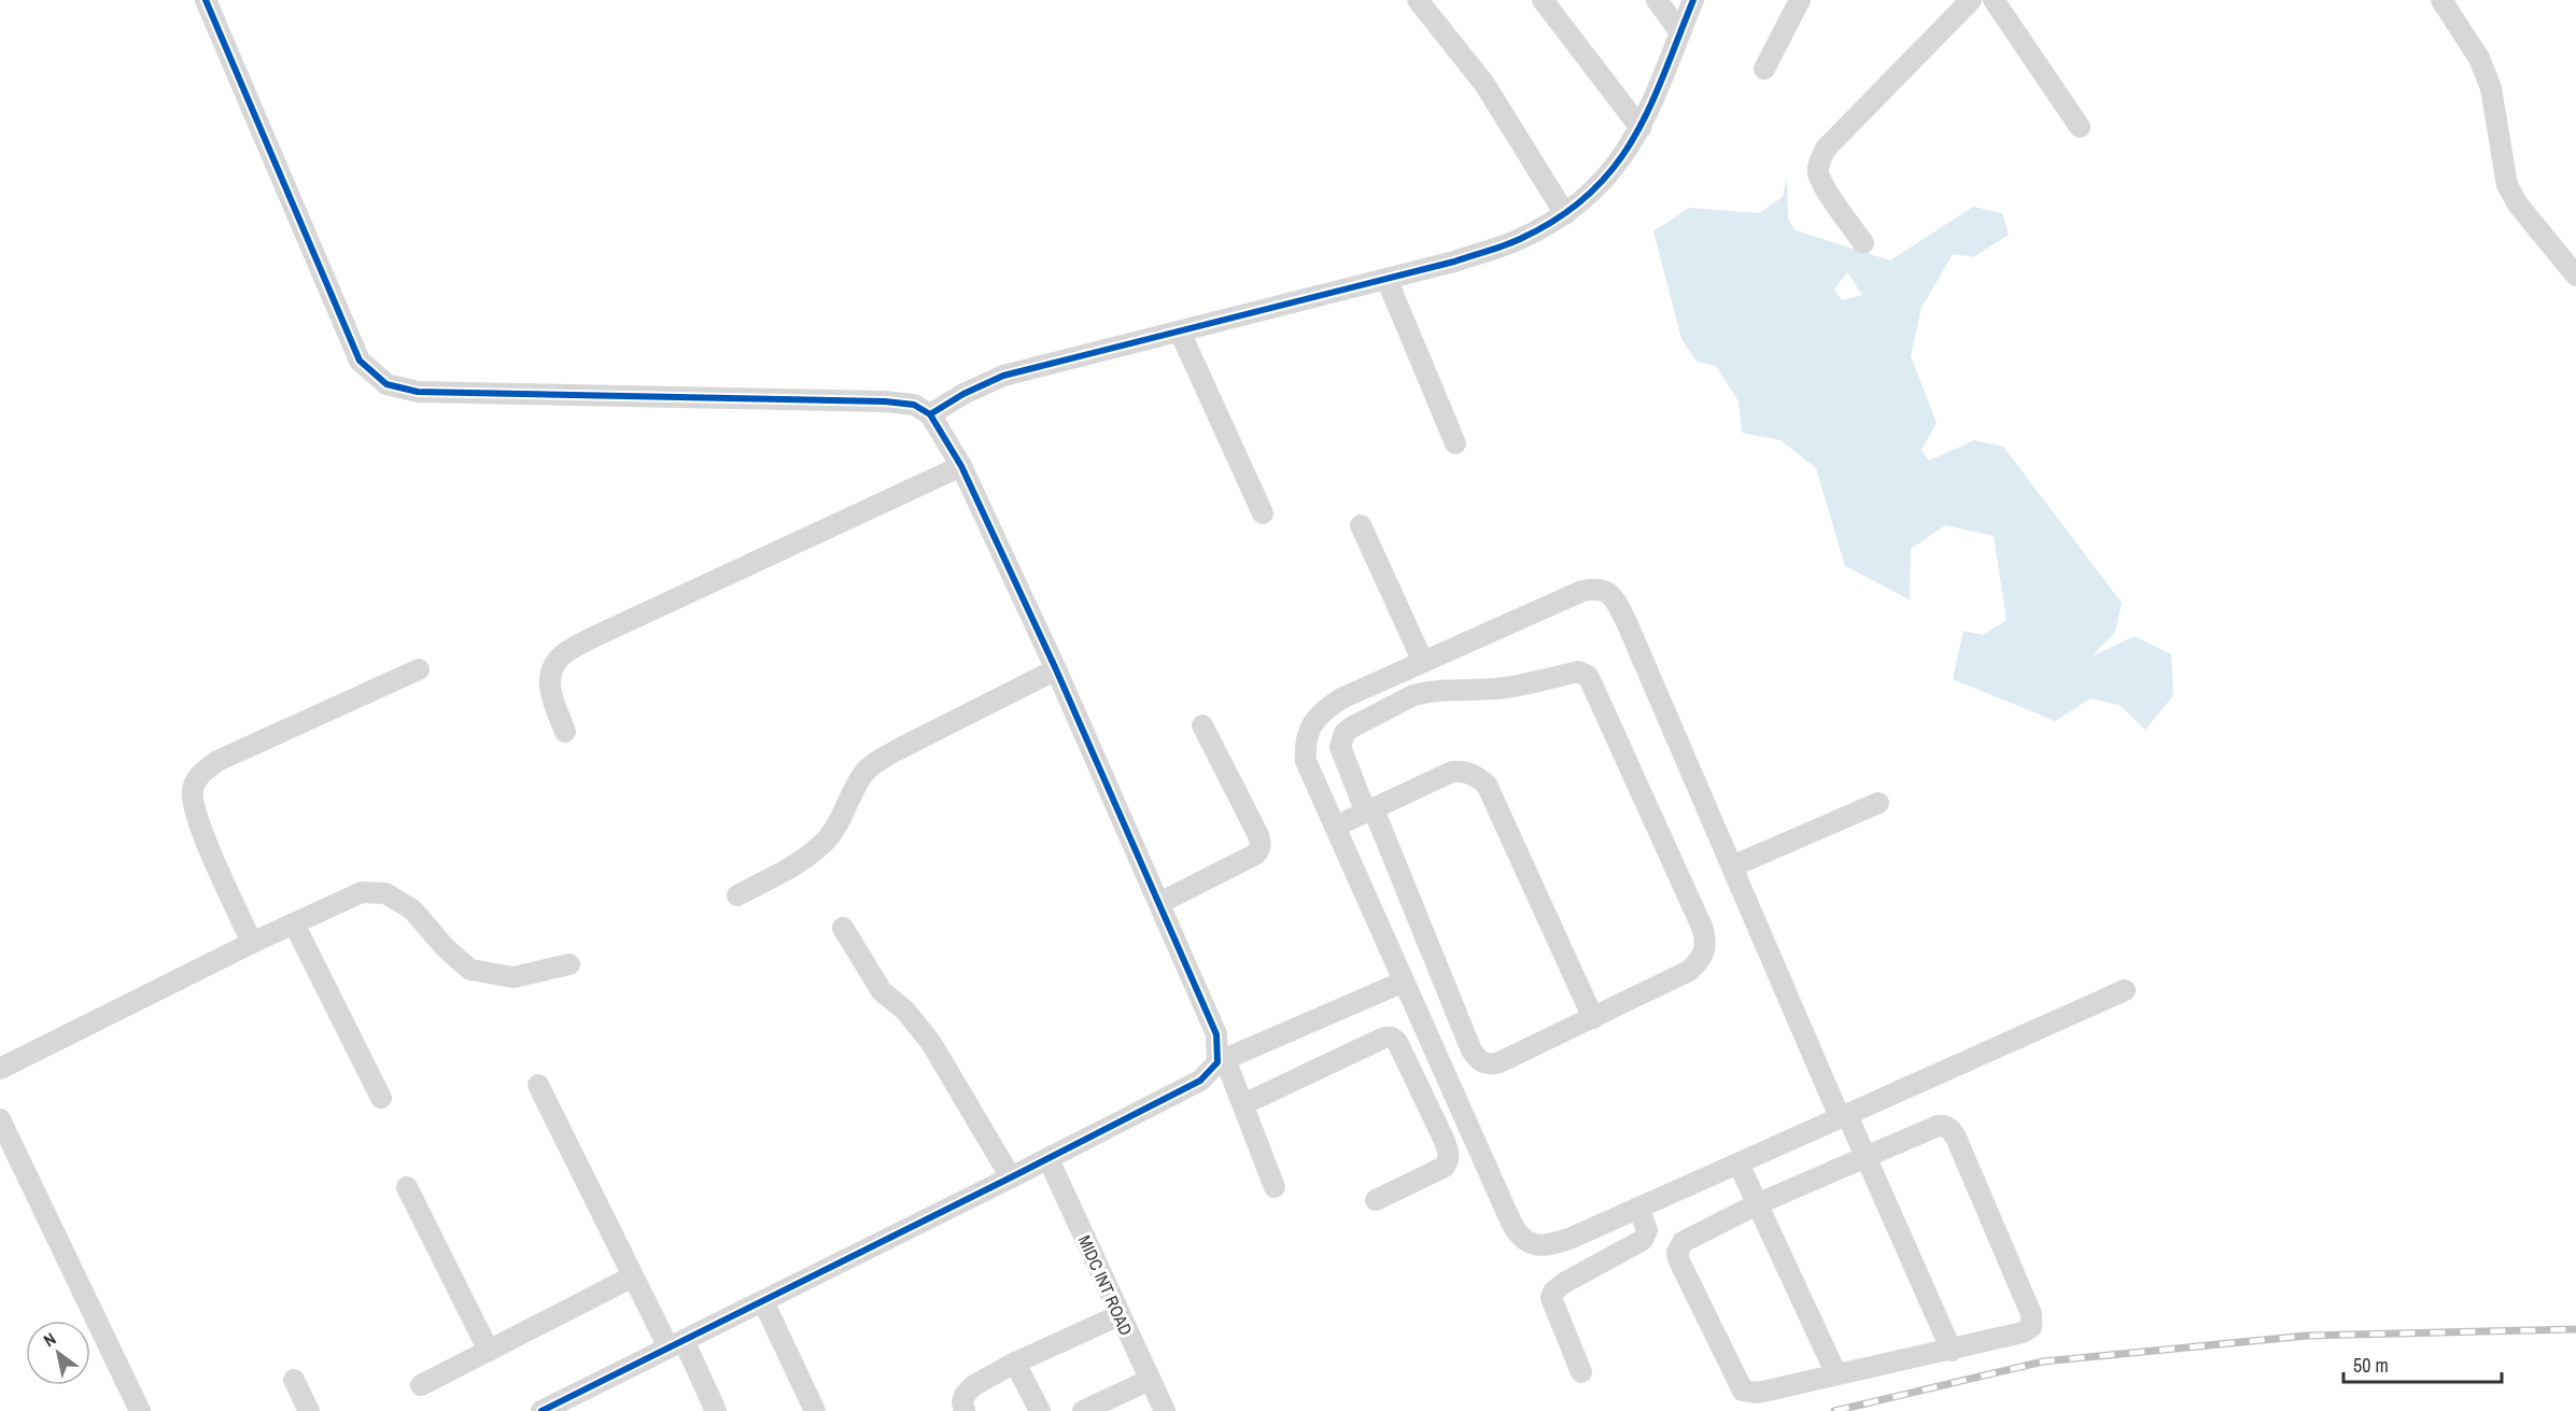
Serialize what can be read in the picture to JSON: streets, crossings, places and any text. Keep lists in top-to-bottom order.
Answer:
{
  "streets": {
    "street": ["MIDC INT ROAD"]
  },
  "scale_bar": "50 m",
  "north": "top left"
}
